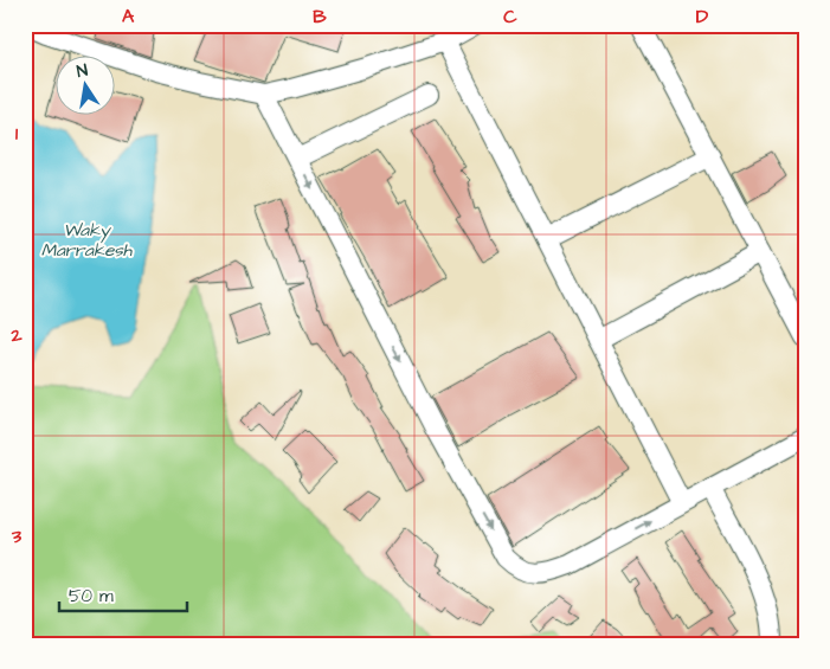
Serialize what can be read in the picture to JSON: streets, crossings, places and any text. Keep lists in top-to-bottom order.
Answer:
{
  "water": ["Waky Marrakesh"],
  "scale_bar": "50 m",
  "north": "top",
  "grid": {
    "columns": [
      "A",
      "B",
      "C",
      "D"
    ],
    "rows": ["1", "2", "3"]
  }
}
